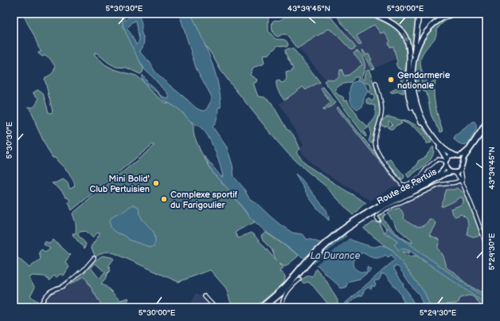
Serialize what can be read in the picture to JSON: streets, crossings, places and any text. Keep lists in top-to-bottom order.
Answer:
{
  "streets": {
    "main road": ["Route de Pertuis"]
  },
  "water": ["La Durance"],
  "places": ["Gendarmerie nationale", "Mini Bolid' Club Pertuisien", "Complexe sportif du Farigoulier"],
  "coordinates": [
    "5°30'30\"E",
    "43°39'45\"N",
    "5°30'00\"E",
    "5°29'30\"E"
  ]
}
